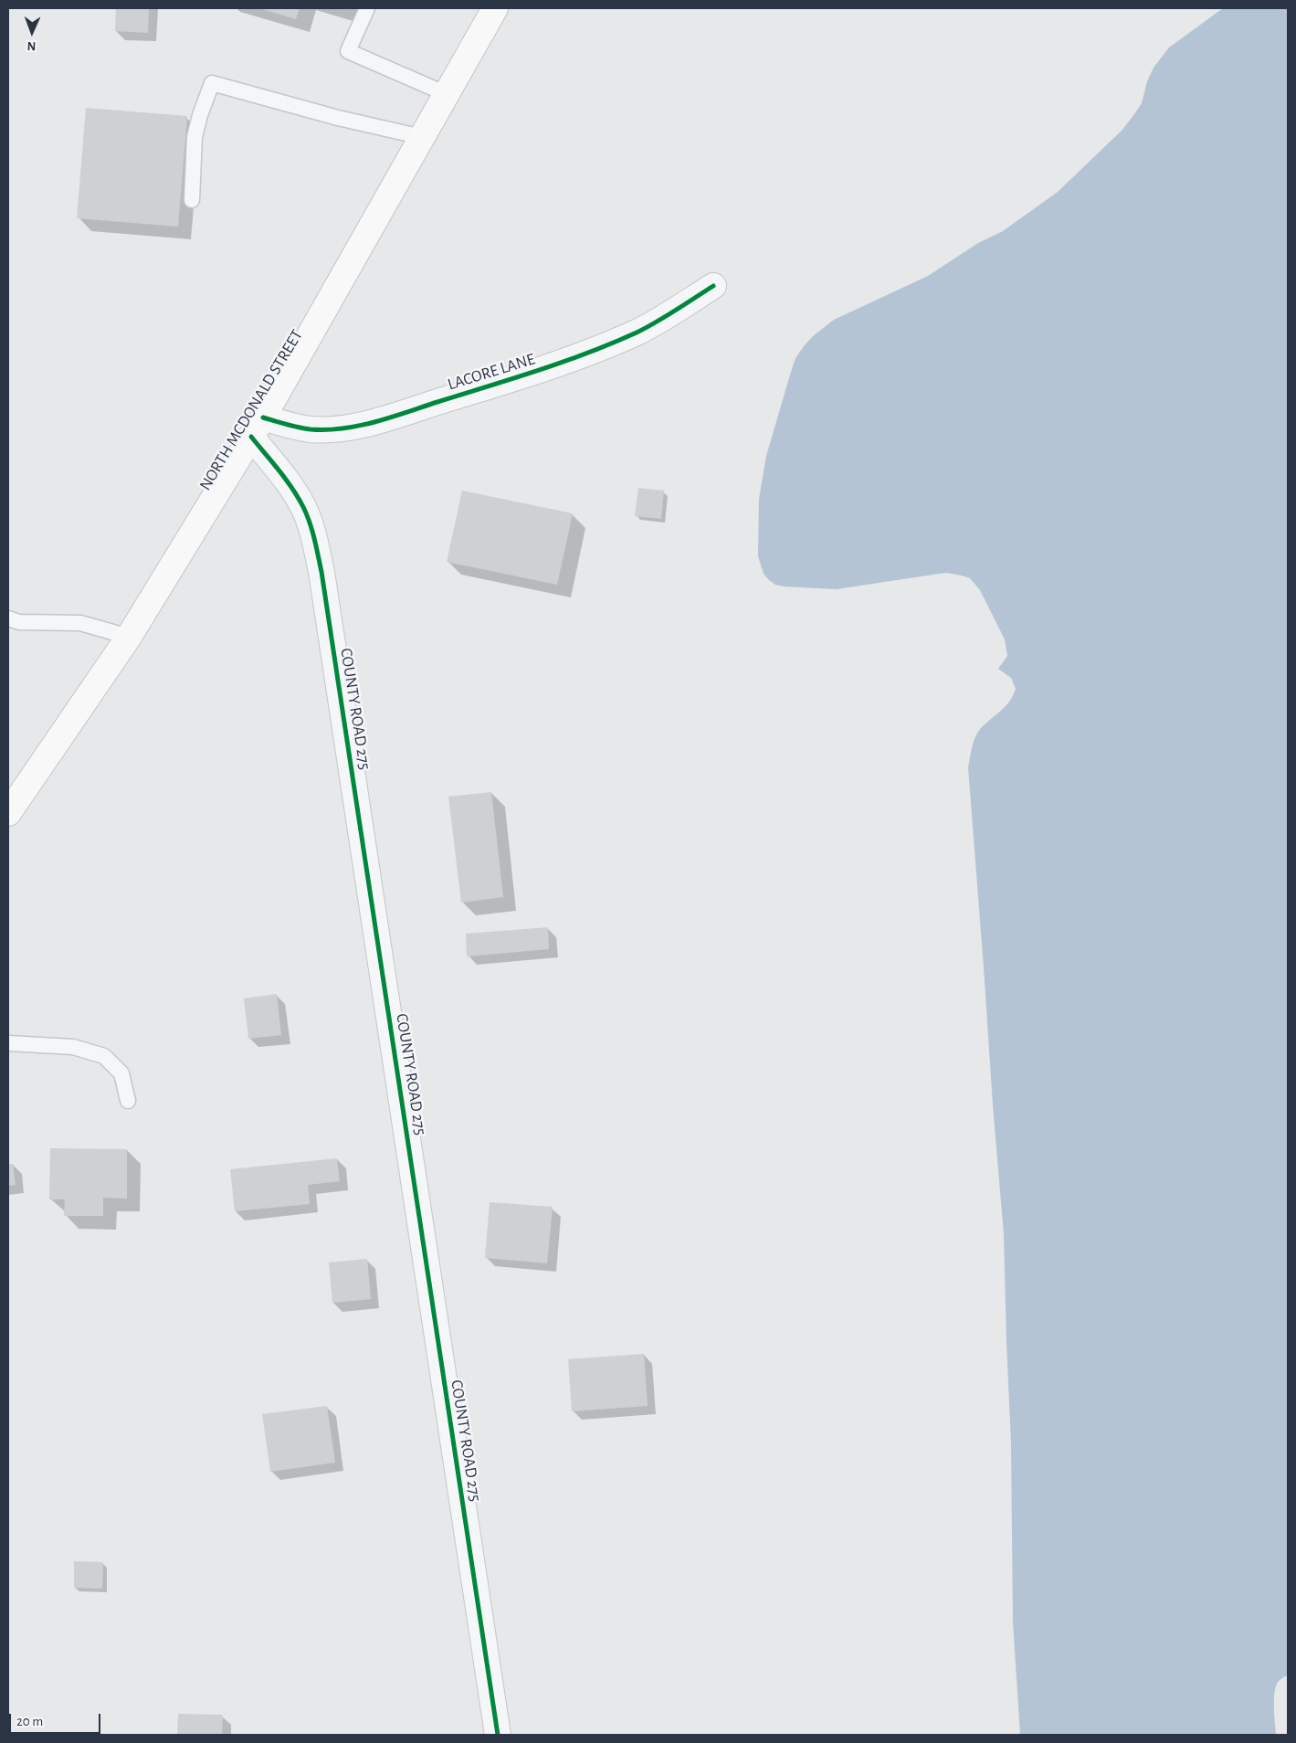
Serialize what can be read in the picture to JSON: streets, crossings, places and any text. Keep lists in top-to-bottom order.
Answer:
{
  "streets": {
    "main road": ["NORTH MCDONALD STREET"],
    "street": ["LACORE LANE", "COUNTY ROAD 275"]
  },
  "crossings": [
    ["LACORE LANE", "NORTH MCDONALD STREET"],
    ["LACORE LANE", "COUNTY ROAD 275"],
    ["NORTH MCDONALD STREET", "COUNTY ROAD 275"]
  ],
  "scale_bar": "20 m",
  "north": "bottom"
}
